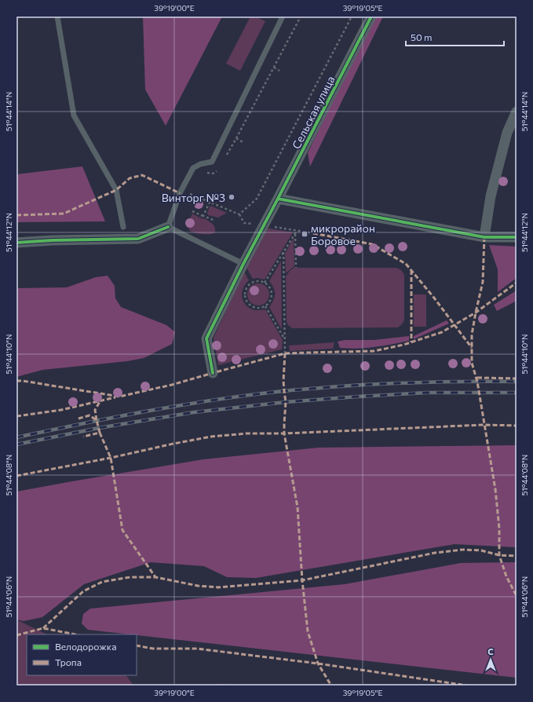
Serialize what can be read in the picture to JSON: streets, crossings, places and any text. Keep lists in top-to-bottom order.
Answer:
{
  "streets": {
    "street": ["Сельская улица"]
  },
  "places": {
    "other": ["Винторг №3"],
    "transit": ["микрорайон Боровое"]
  },
  "legend": ["Велодорожка", "Тропа"],
  "scale_bar": "50 m",
  "north": "top",
  "coordinates": [
    "39°19'00\"E",
    "39°19'05\"E",
    "51°44'14\"N",
    "51°44'12\"N",
    "51°44'10\"N",
    "51°44'08\"N",
    "51°44'06\"N"
  ]
}
